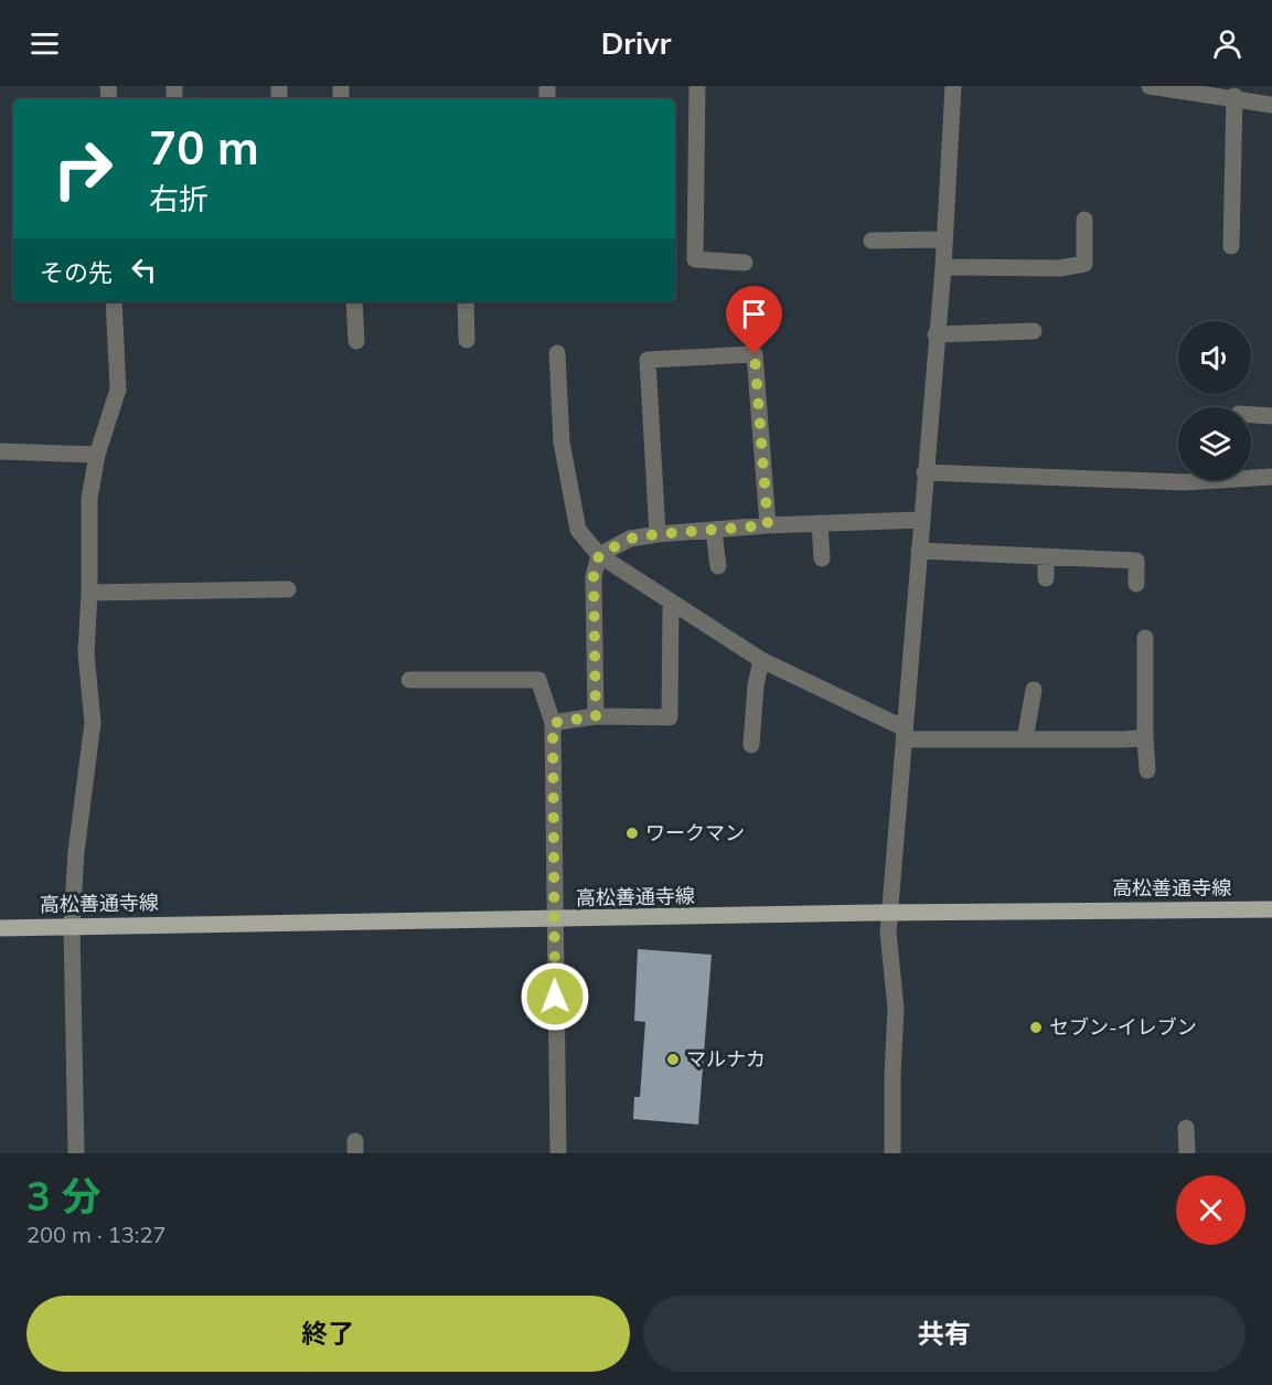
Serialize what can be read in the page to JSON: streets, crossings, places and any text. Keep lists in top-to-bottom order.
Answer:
{
  "streets": {
    "main road": ["高松善通寺線"]
  },
  "places": ["ワークマン", "セブン-イレブン", "マルナカ"],
  "page": {
    "header": "Drivr",
    "turn": ["70 m", "右折"],
    "then": "その先",
    "heading": ["3 分", "200 m · 13:27"],
    "buttons": ["終了", "共有"]
  }
}
